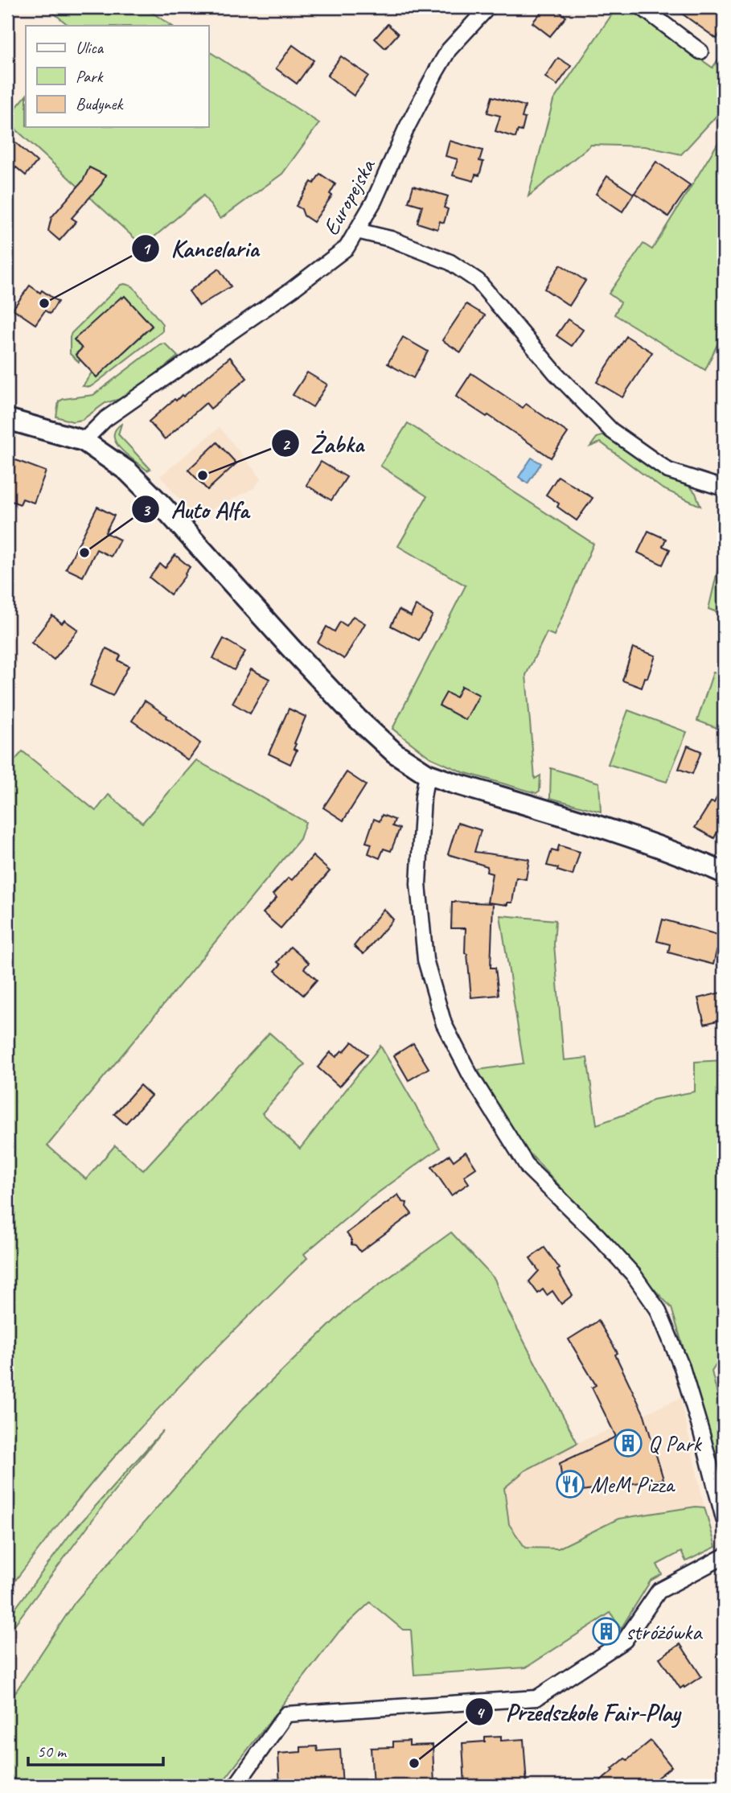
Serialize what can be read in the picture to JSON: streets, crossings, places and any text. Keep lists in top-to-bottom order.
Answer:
{
  "streets": {
    "street": ["Europejska"]
  },
  "places": {
    "other": [
      "Kancelaria",
      "Żabka",
      "Auto Alfa",
      "Przedszkole Fair-Play"
    ],
    "building": ["Q Park", "stróżówka"],
    "restaurant": ["MeM Pizza"]
  },
  "legend": ["Ulica", "Park", "Budynek"],
  "scale_bar": "50 m"
}
